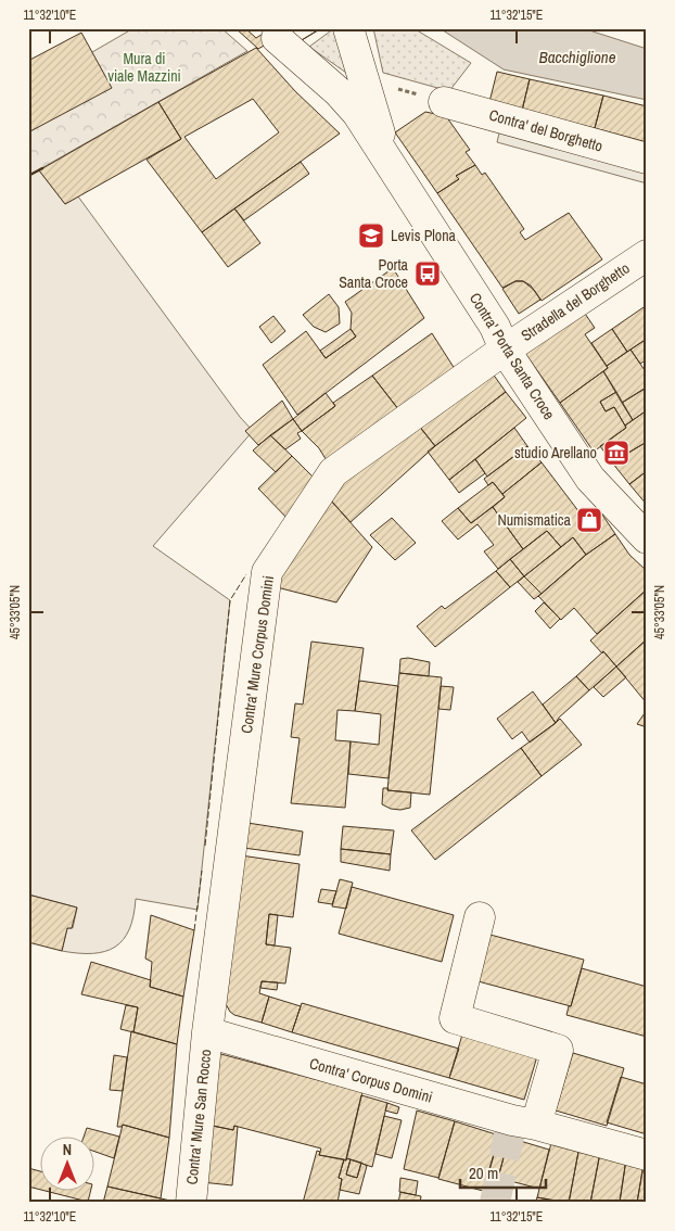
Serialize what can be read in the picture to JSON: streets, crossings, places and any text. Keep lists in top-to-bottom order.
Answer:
{
  "streets": {
    "street": [
      "Contra' del Borghetto",
      "Stradella del Borghetto",
      "Contra' Porta Santa Croce",
      "Contra' Mure Corpus Domini",
      "Contra' Corpus Domini",
      "Contra' Mure San Rocco"
    ]
  },
  "crossings": [
    ["Stradella del Borghetto", "Contra' Porta Santa Croce"],
    ["Stradella del Borghetto", "Contra' Mure Corpus Domini"],
    ["Contra' Porta Santa Croce", "Contra' Mure Corpus Domini"],
    ["Contra' Mure Corpus Domini", "Contra' Corpus Domini"],
    ["Contra' Mure Corpus Domini", "Contra' Mure San Rocco"],
    ["Contra' Corpus Domini", "Contra' Mure San Rocco"]
  ],
  "water": ["Bacchiglione"],
  "parks": ["Mura di viale Mazzini"],
  "places": {
    "school or university": ["Levis Plona"],
    "bus stop": ["Porta Santa Croce"],
    "museum": ["studio Arellano"],
    "shop": ["Numismatica"]
  },
  "scale_bar": "20 m",
  "north": "top",
  "coordinates": ["11°32'10\"E", "11°32'15\"E", "45°33'05\"N"]
}
